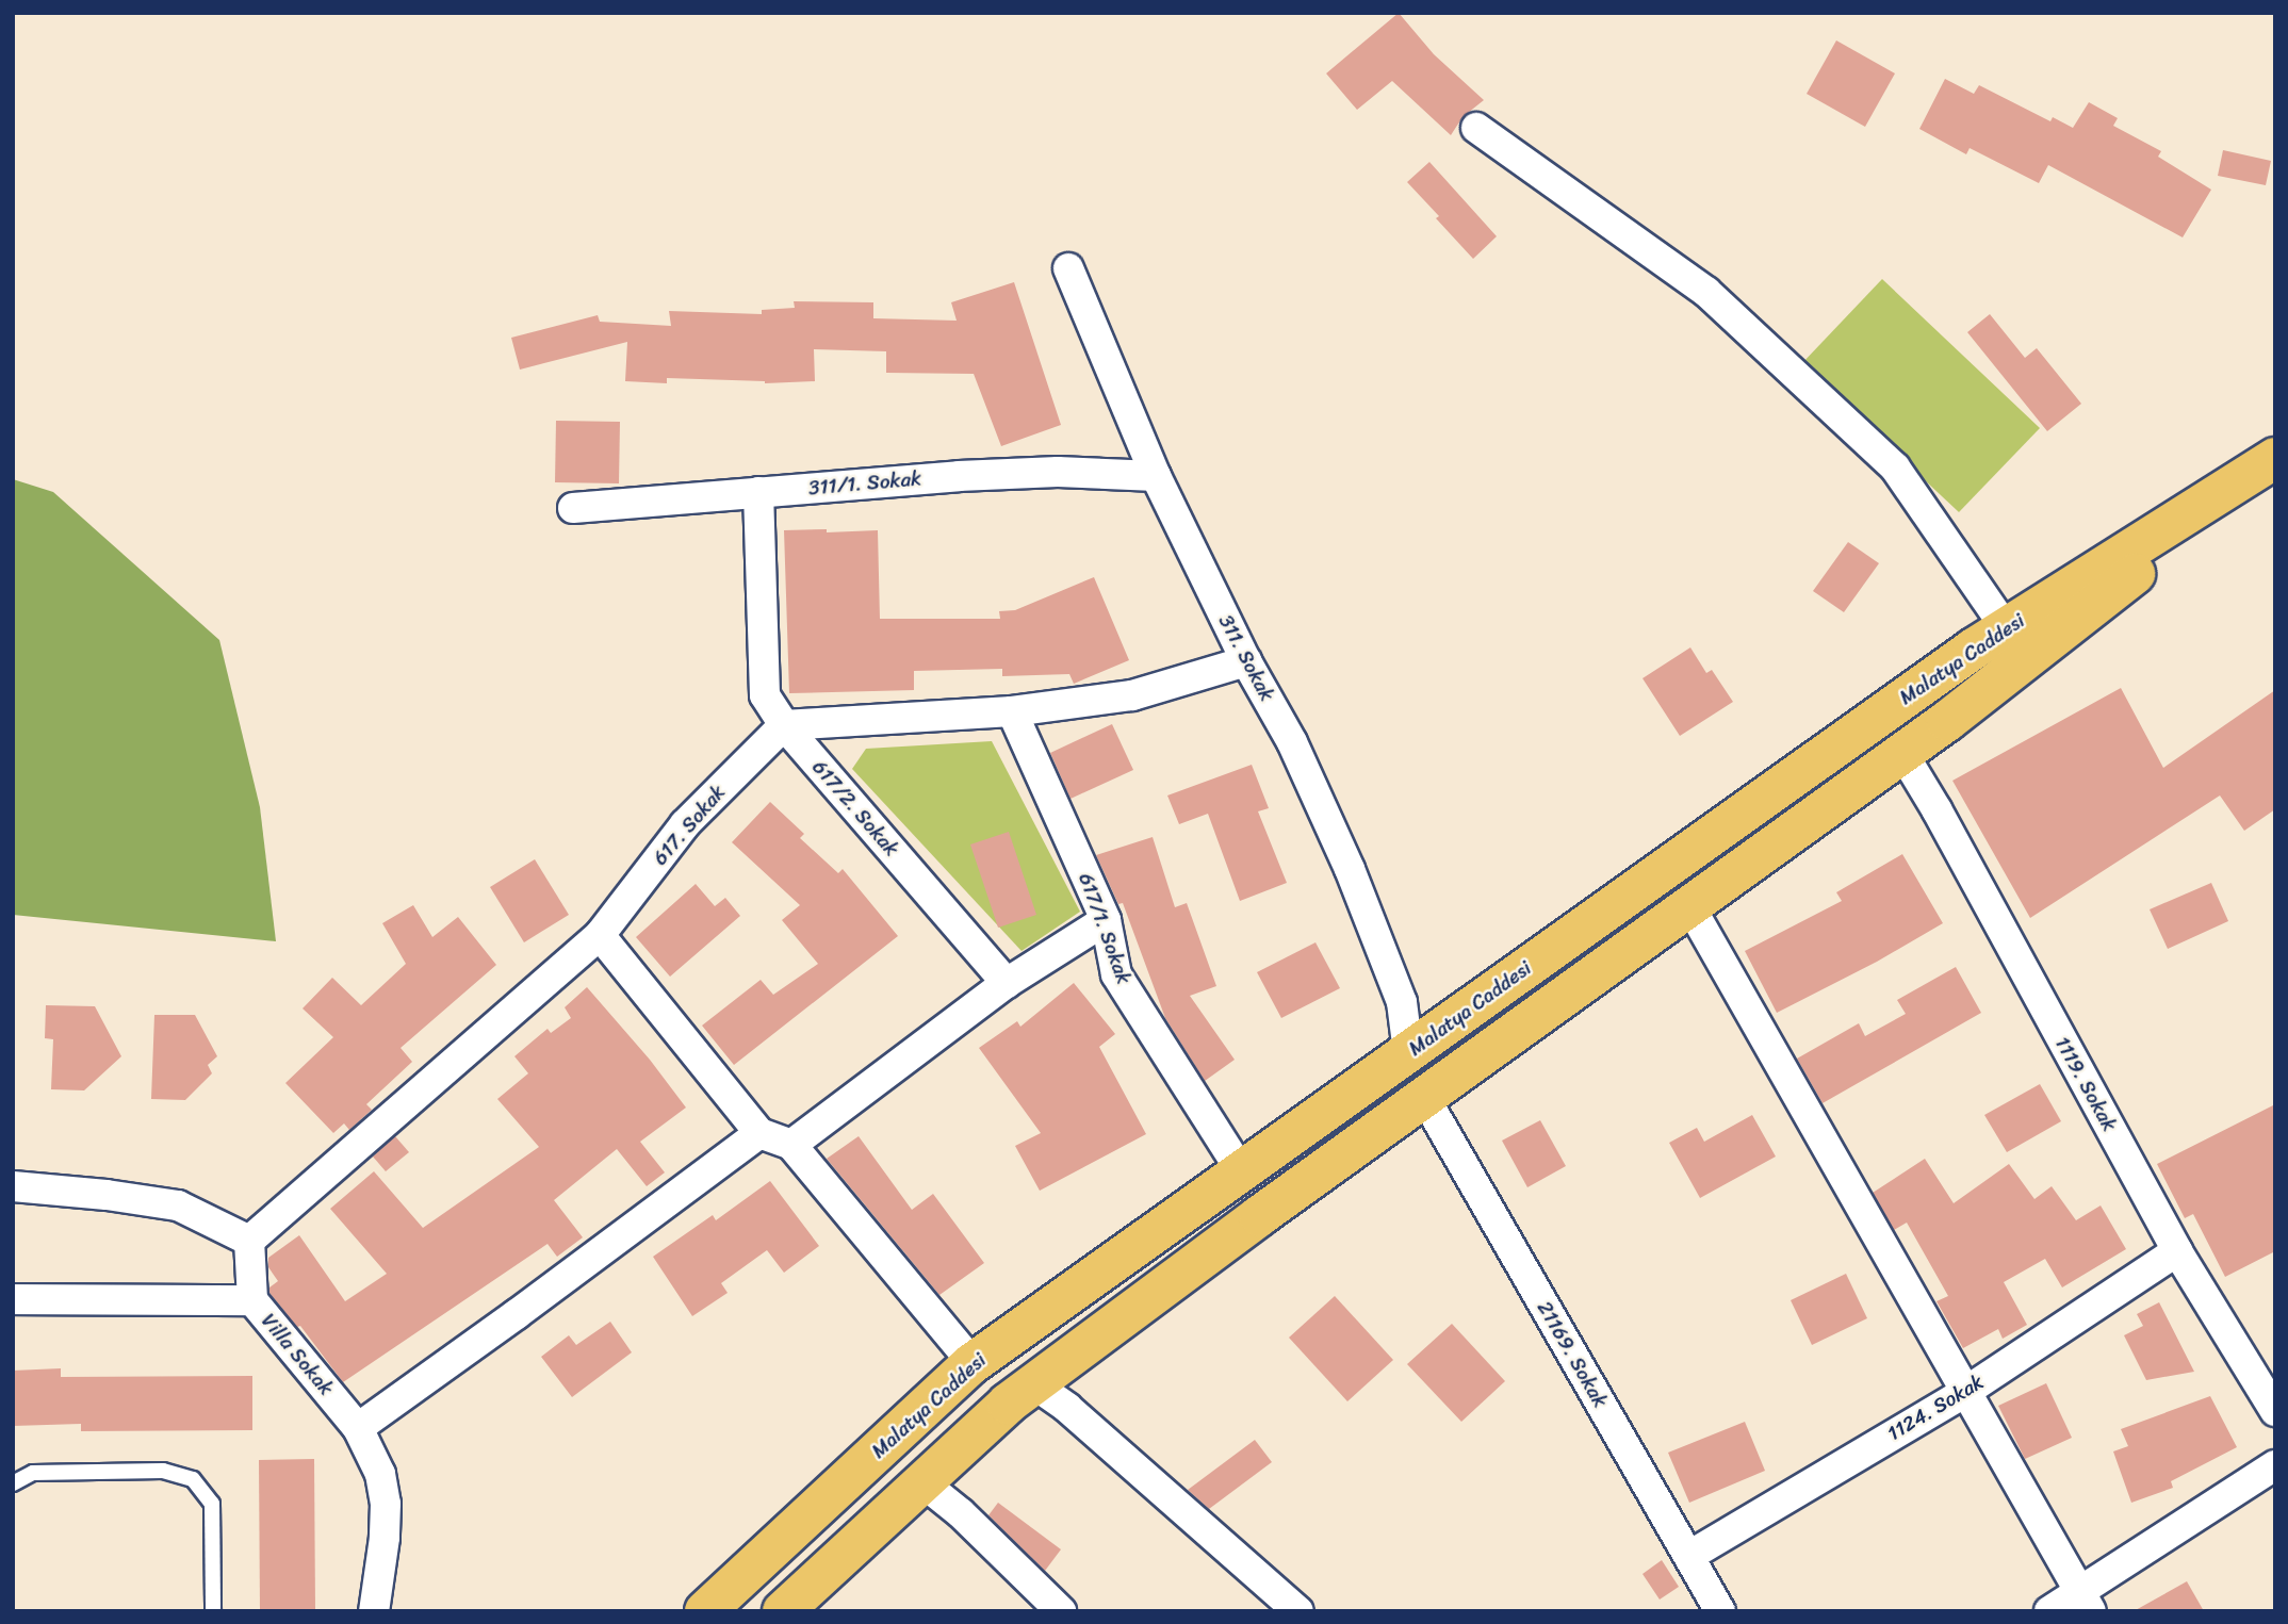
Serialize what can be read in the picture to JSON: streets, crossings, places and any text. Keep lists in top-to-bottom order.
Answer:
{
  "streets": {
    "main road": ["Malatya Caddesi"],
    "street": [
      "311/1. Sokak",
      "311. Sokak",
      "617/2. Sokak",
      "617. Sokak",
      "617/1. Sokak",
      "1119. Sokak",
      "Villa Sokak",
      "21169. Sokak",
      "1124. Sokak"
    ]
  },
  "crossings": [
    ["311/1. Sokak", "311. Sokak"],
    ["311/1. Sokak", "617/2. Sokak"],
    ["311. Sokak", "Malatya Caddesi"],
    ["Malatya Caddesi", "617/1. Sokak"],
    ["Malatya Caddesi", "1119. Sokak"],
    ["Malatya Caddesi", "21169. Sokak"],
    ["617/2. Sokak", "617. Sokak"],
    ["617. Sokak", "Villa Sokak"],
    ["1119. Sokak", "1124. Sokak"],
    ["21169. Sokak", "1124. Sokak"]
  ]
}
